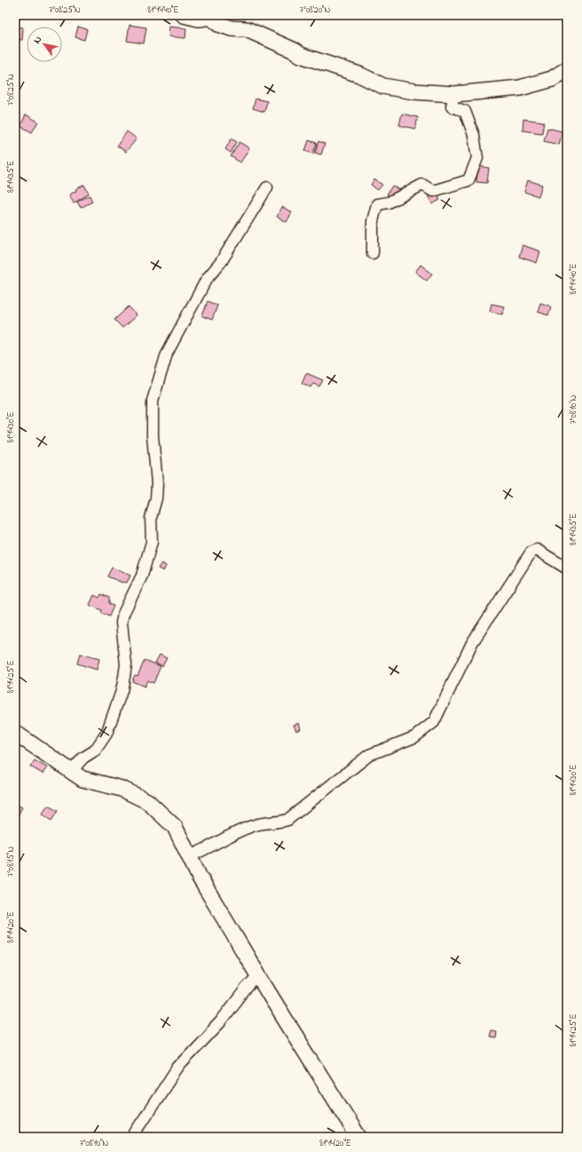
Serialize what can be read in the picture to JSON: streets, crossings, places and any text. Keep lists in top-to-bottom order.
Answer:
{
  "north": "top left",
  "coordinates": [
    "7°08'25\"N",
    "81°14'40\"E",
    "7°08'20\"N",
    "81°14'35\"E",
    "7°08'10\"N",
    "81°14'30\"E",
    "81°14'25\"E",
    "7°08'15\"N",
    "81°14'20\"E"
  ]
}
